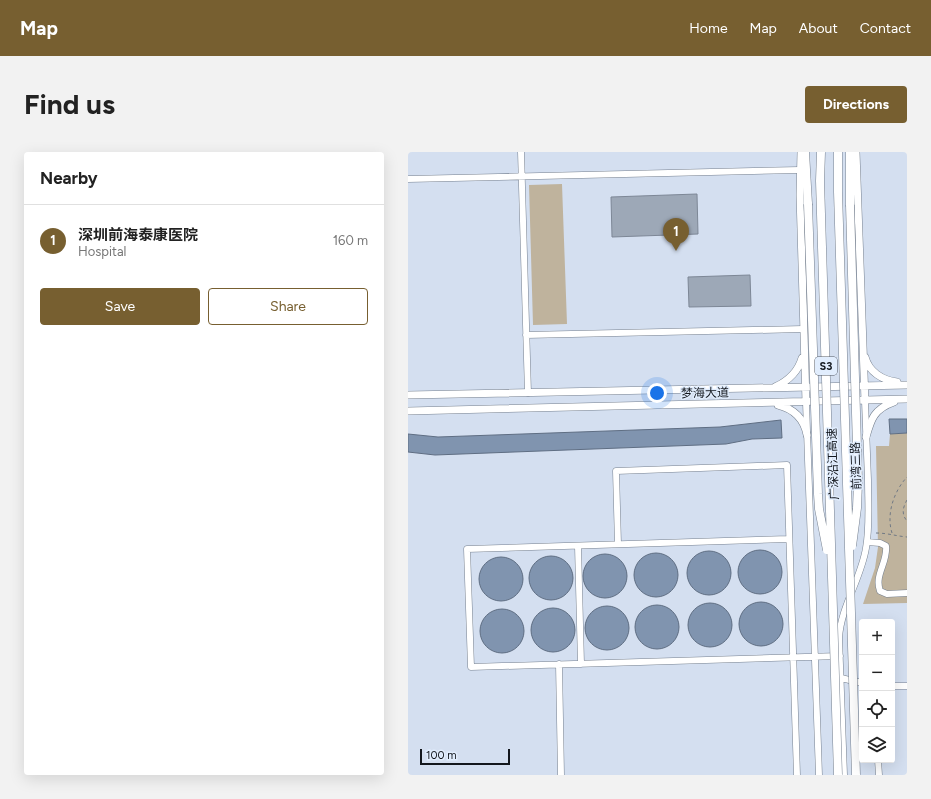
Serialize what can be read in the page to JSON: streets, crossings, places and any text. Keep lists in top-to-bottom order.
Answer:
{
  "streets": {
    "highway": ["S3", "广深沿江高速"],
    "main road": ["梦海大道", "前湾三路"]
  },
  "crossings": [
    ["梦海大道", "前湾三路"]
  ],
  "scale_bar": "100 m",
  "page": {
    "header": "Map",
    "nav": [
      "Home",
      "Map",
      "About",
      "Contact"
    ],
    "buttons": [
      "Directions",
      ["Save", "Share"]
    ],
    "title": "Find us",
    "heading": "Nearby",
    "list": [
      {
        "mark": "1",
        "name": "深圳前海泰康医院",
        "note": "Hospital",
        "value": "160 m"
      }
    ],
    "pins": "1",
    "map_buttons": ["+", "−"],
    "scale": "100 m"
  }
}
